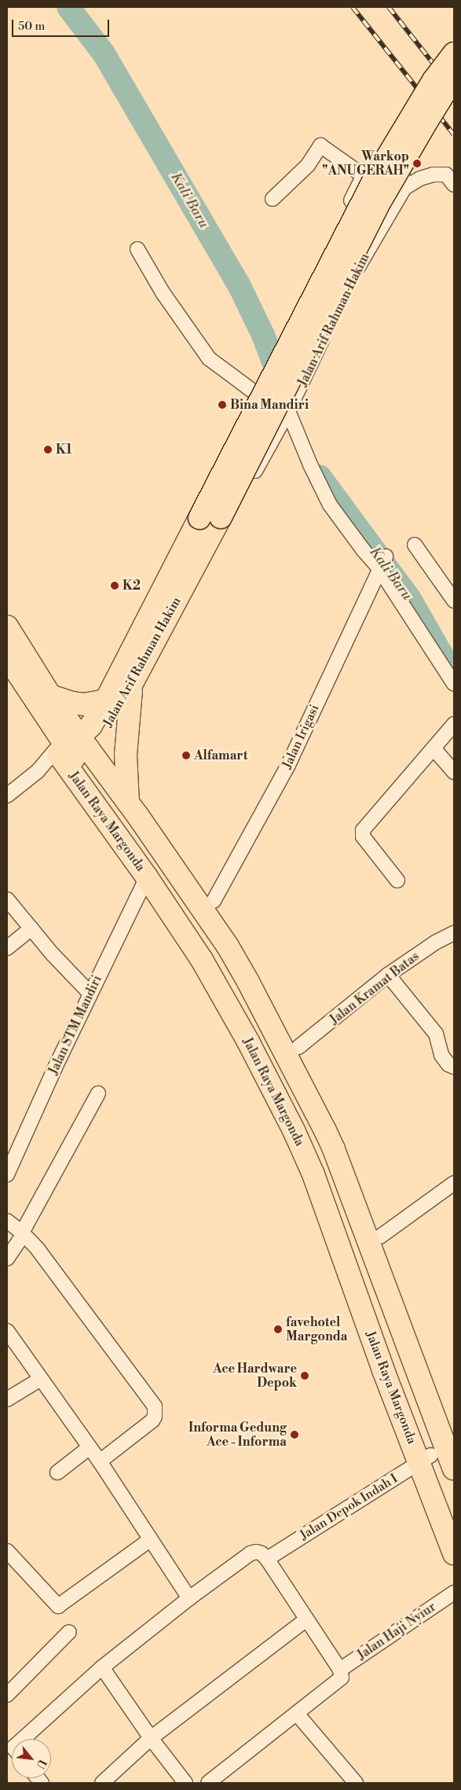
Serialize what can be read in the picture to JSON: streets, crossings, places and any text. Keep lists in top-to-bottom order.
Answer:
{
  "streets": {
    "main road": ["Jalan Arif Rahman Hakim", "Jalan Raya Margonda"],
    "street": [
      "Jalan Irigasi",
      "Jalan Kramat Batas",
      "Jalan STM Mandiri",
      "Jalan Depok Indah I",
      "Jalan Haji Nyiur"
    ]
  },
  "crossings": [
    ["Jalan Arif Rahman Hakim", "Jalan Raya Margonda"],
    ["Jalan Irigasi", "Jalan Raya Margonda"],
    ["Jalan Raya Margonda", "Jalan Kramat Batas"],
    ["Jalan Raya Margonda", "Jalan STM Mandiri"],
    ["Jalan Raya Margonda", "Jalan Depok Indah I"]
  ],
  "water": ["Kali Baru"],
  "places": [
    "Warkop \"ANUGERAH\"",
    "Bina Mandiri",
    "K1",
    "K2",
    "Alfamart",
    "favehotel Margonda",
    "Ace Hardware Depok",
    "Informa Gedung Ace - Informa"
  ],
  "scale_bar": "50 m",
  "north": "bottom right"
}
